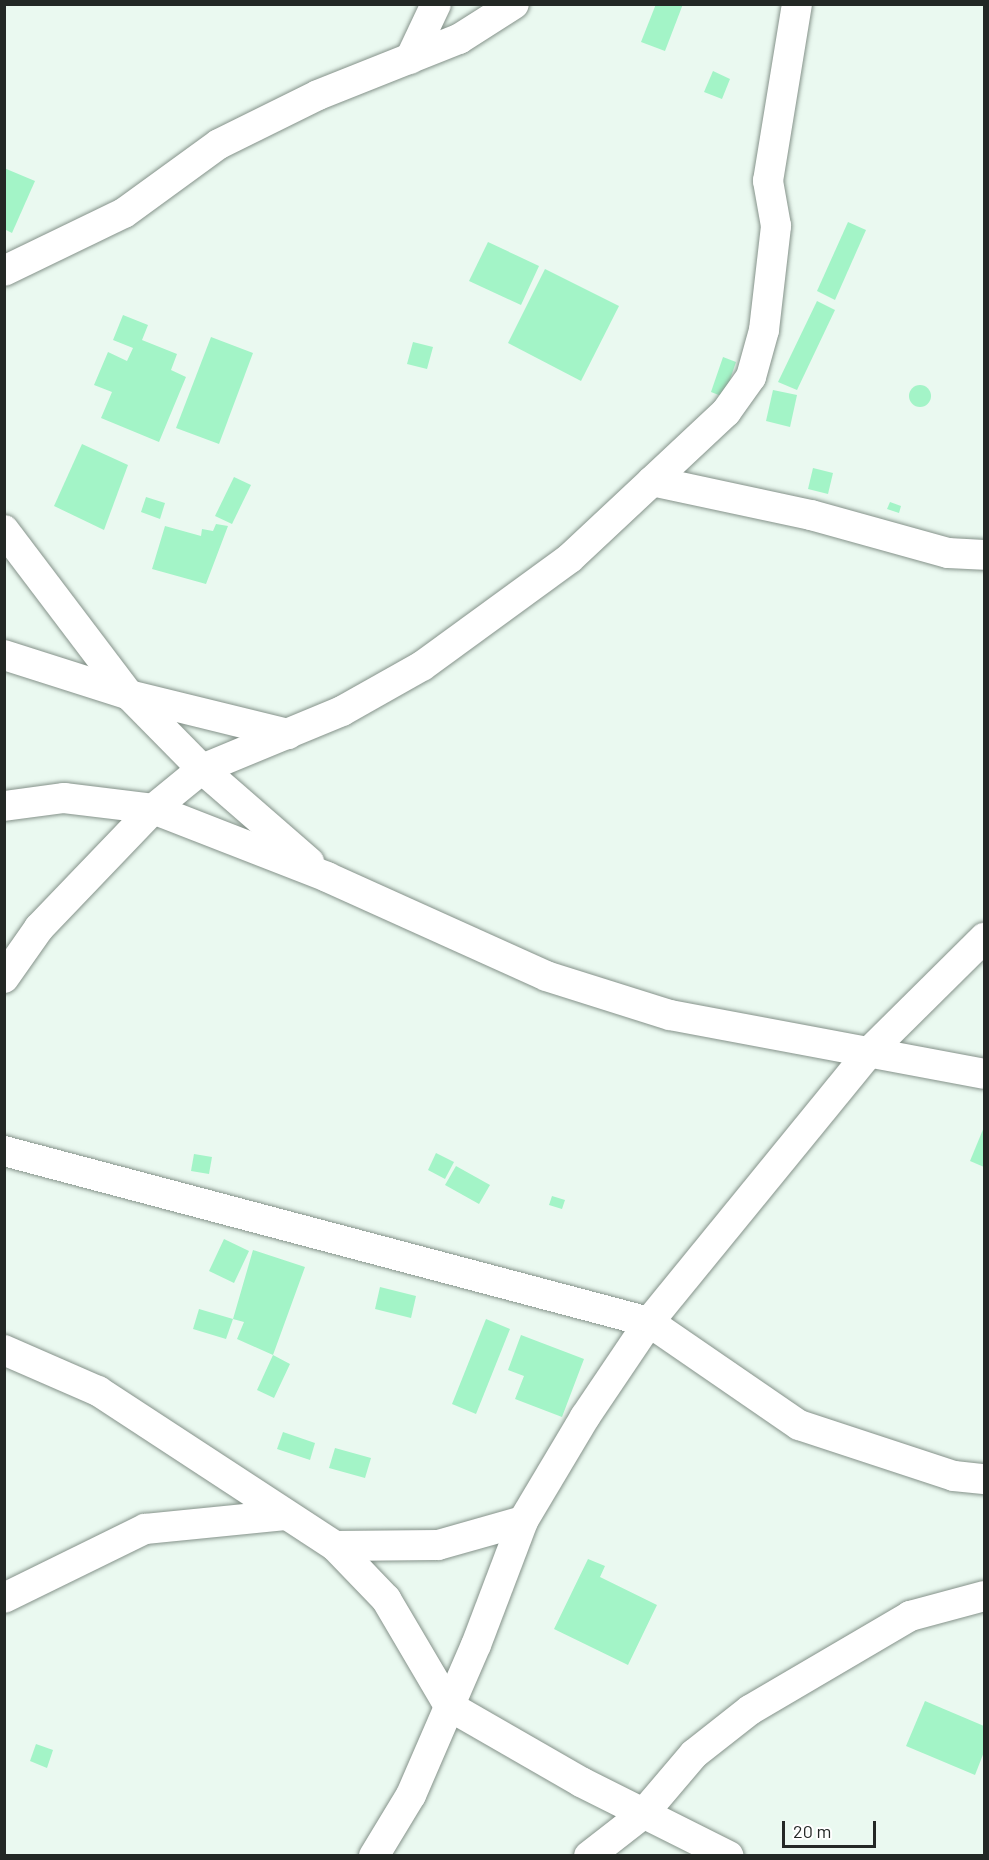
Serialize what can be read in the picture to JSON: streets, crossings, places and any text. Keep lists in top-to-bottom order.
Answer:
{
  "scale_bar": "20 m"
}
